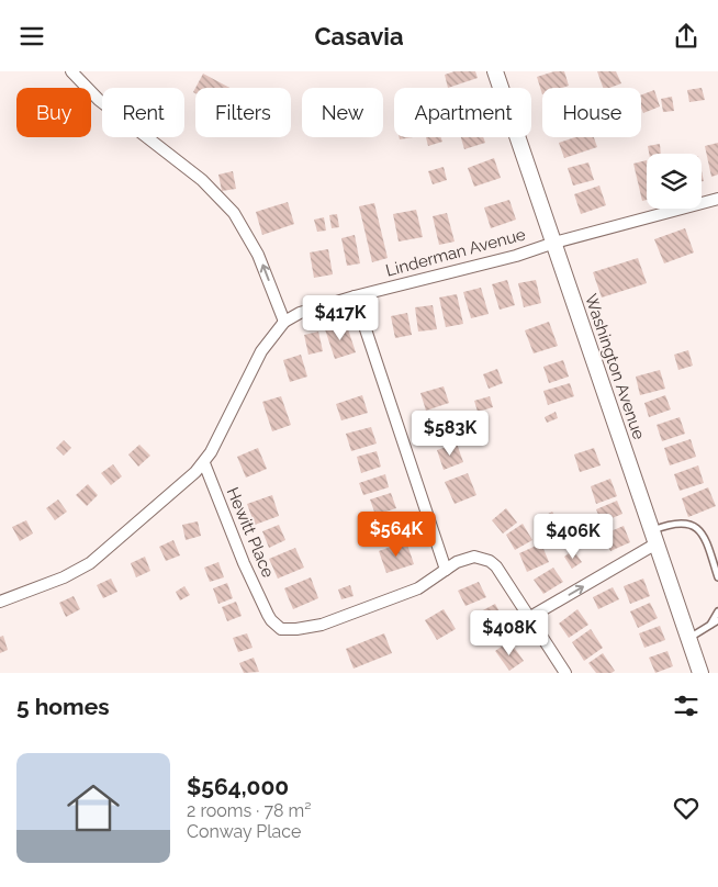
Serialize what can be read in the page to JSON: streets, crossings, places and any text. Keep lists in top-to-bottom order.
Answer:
{
  "streets": {
    "main road": ["Washington Avenue"],
    "street": ["Linderman Avenue", "Hewitt Place"]
  },
  "crossings": [
    ["Linderman Avenue", "Washington Avenue"],
    ["Linderman Avenue", "Hewitt Place"]
  ],
  "page": {
    "header": "Casavia",
    "chip": [
      "Buy",
      "Rent",
      "Filters",
      "New",
      "Apartment",
      "House"
    ],
    "price": [
      "$417K",
      "$583K",
      "$564K",
      "$406K",
      "$408K"
    ],
    "heading": "5 homes",
    "list": [
      {
        "name": "$564,000",
        "note": "2 rooms · 78 m² · Conway Place"
      }
    ]
  }
}
